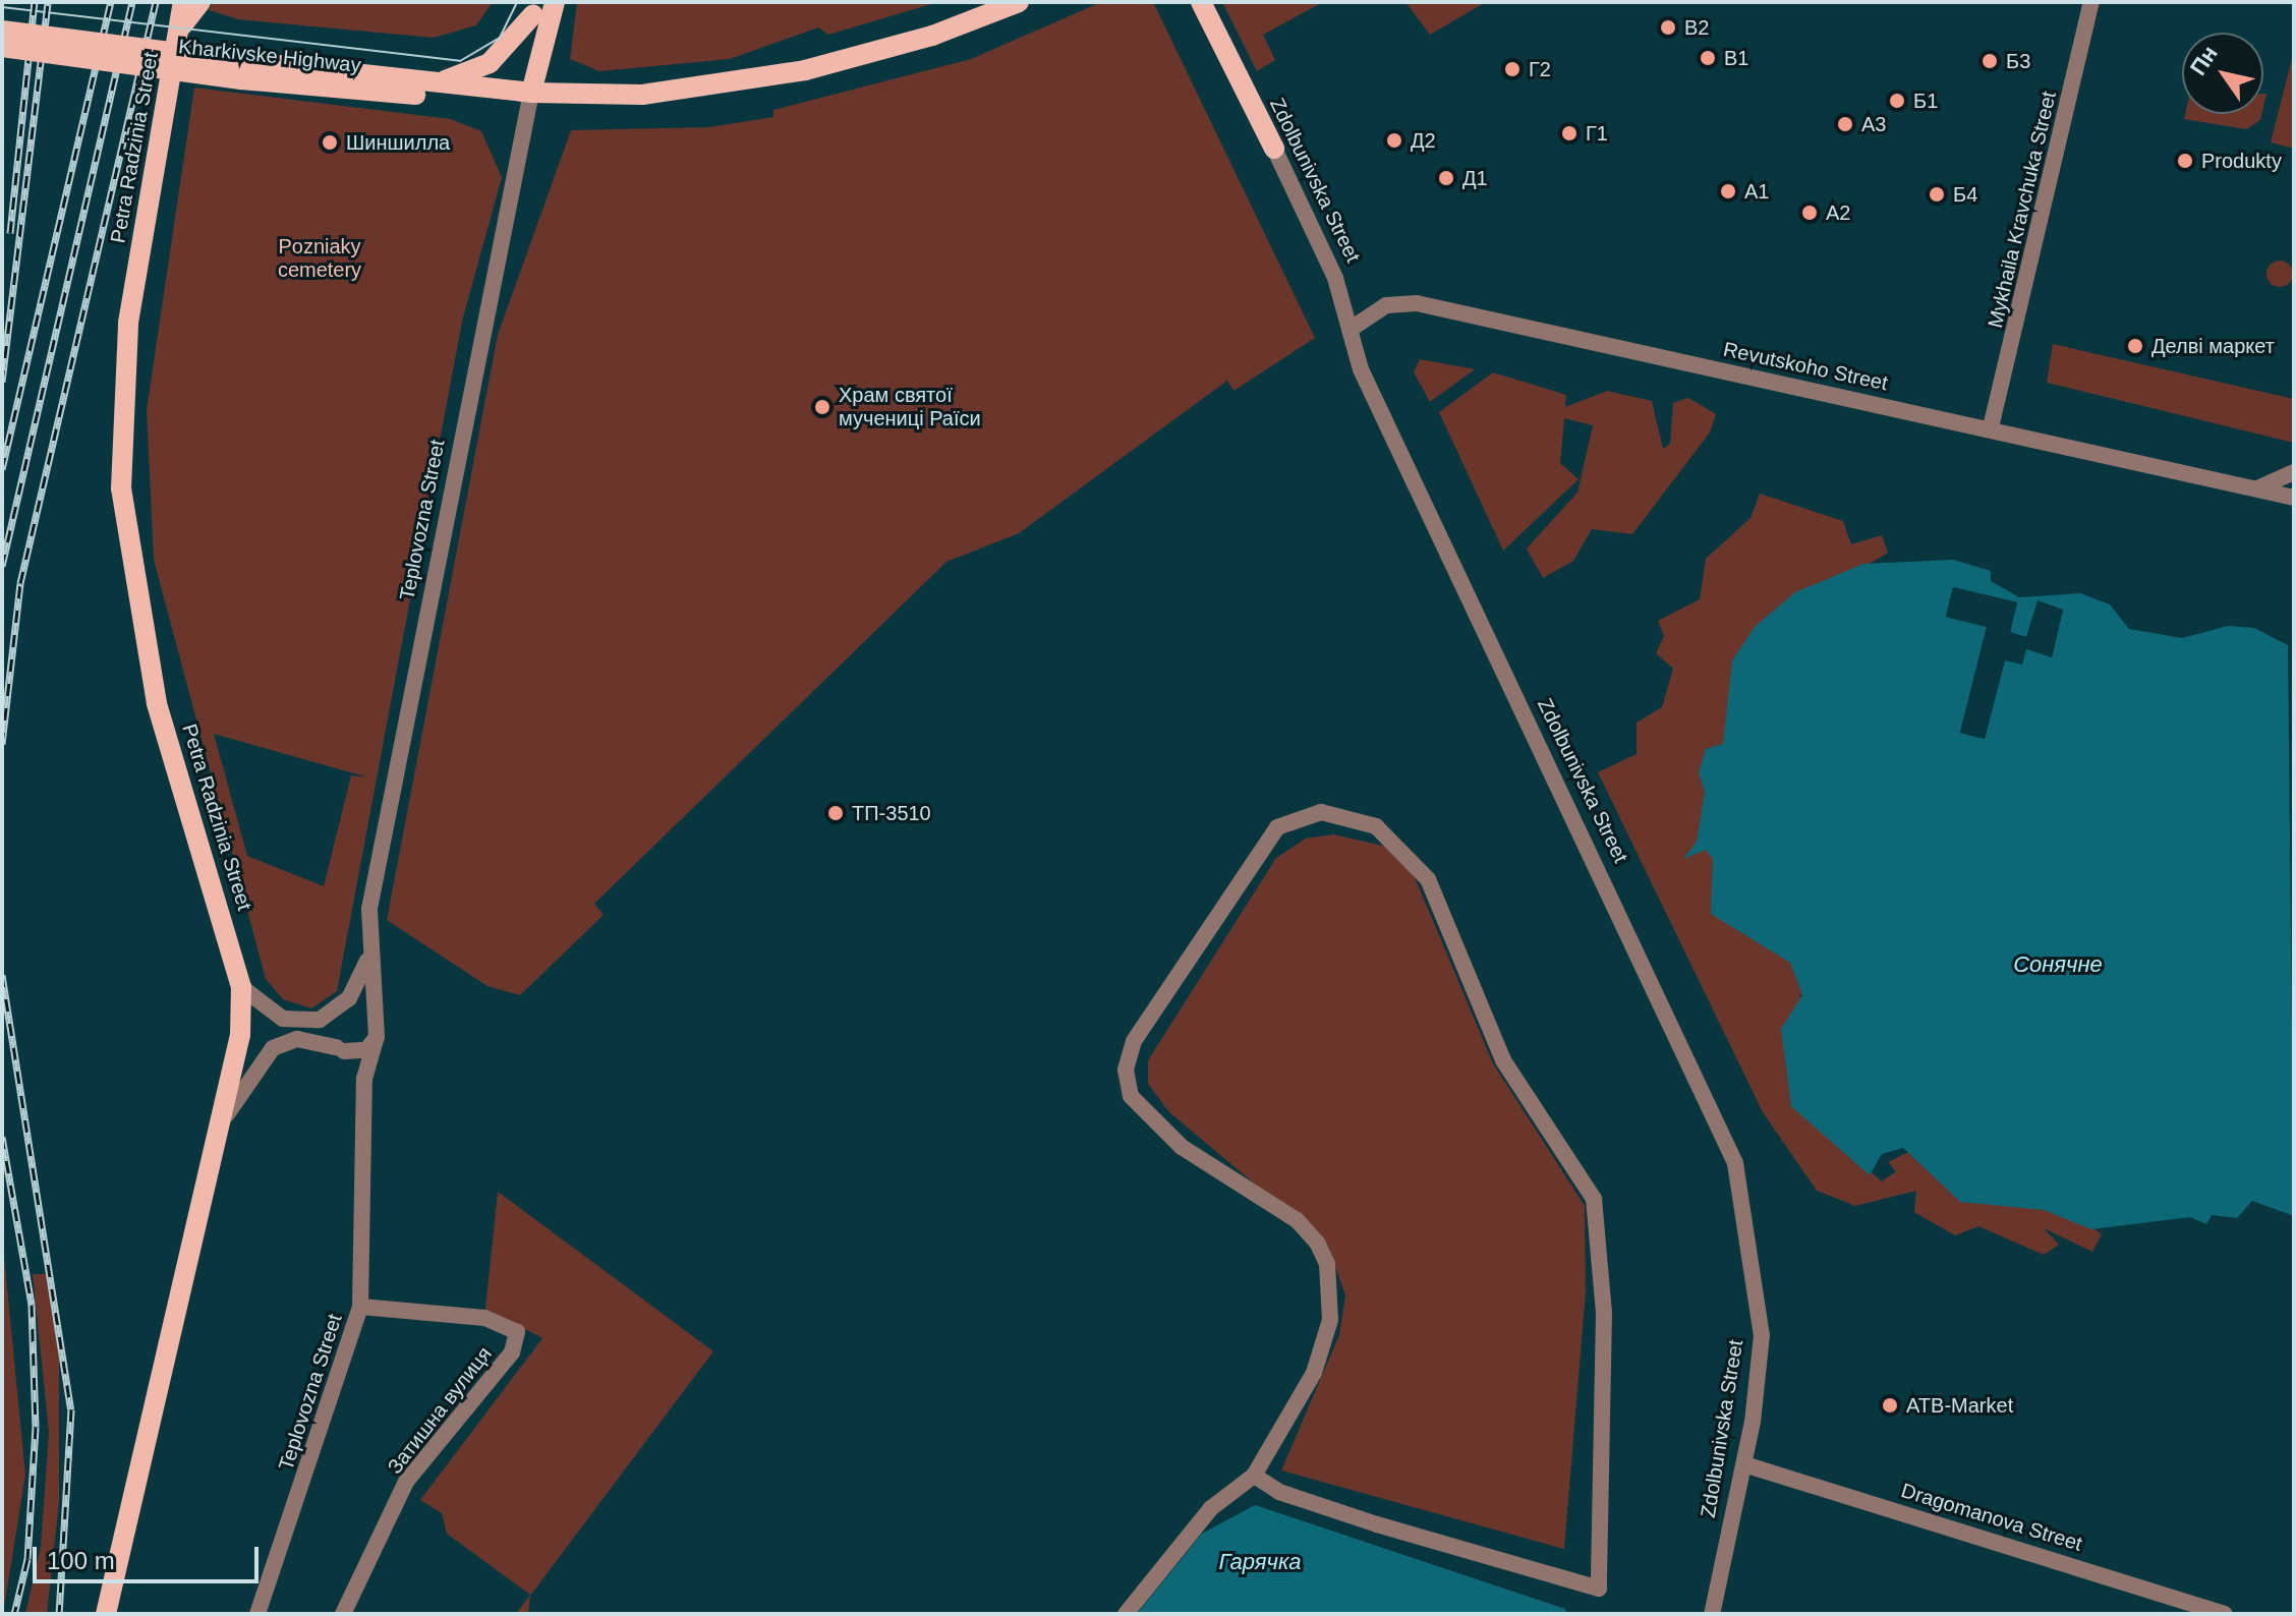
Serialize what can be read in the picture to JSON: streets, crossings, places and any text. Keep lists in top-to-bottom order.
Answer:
{
  "streets": {
    "main road": ["Kharkivske Highway", "Petra Radzinia Street", "Zdolbunivska Street"],
    "street": [
      "Mykhaila Kravchuka Street",
      "Revutskoho Street",
      "Teplovozna Street",
      "Затишна вулиця",
      "Dragomanova Street"
    ]
  },
  "crossings": [
    ["Kharkivske Highway", "Teplovozna Street"],
    ["Zdolbunivska Street", "Revutskoho Street"],
    ["Zdolbunivska Street", "Dragomanova Street"],
    ["Mykhaila Kravchuka Street", "Revutskoho Street"],
    ["Teplovozna Street", "Затишна вулиця"]
  ],
  "water": ["Сонячне", "Гарячка"],
  "parks": ["Pozniaky cemetery"],
  "places": [
    "В2",
    "В1",
    "Б3",
    "Г2",
    "Б1",
    "А3",
    "Г1",
    "Д2",
    "Шиншилла",
    "Produkty",
    "Д1",
    "А1",
    "Б4",
    "А2",
    "Делві маркет",
    "Храм святої мучениці Раїси",
    "ТП-3510",
    "ATB-Market"
  ],
  "scale_bar": "100 m",
  "north": "top left"
}
